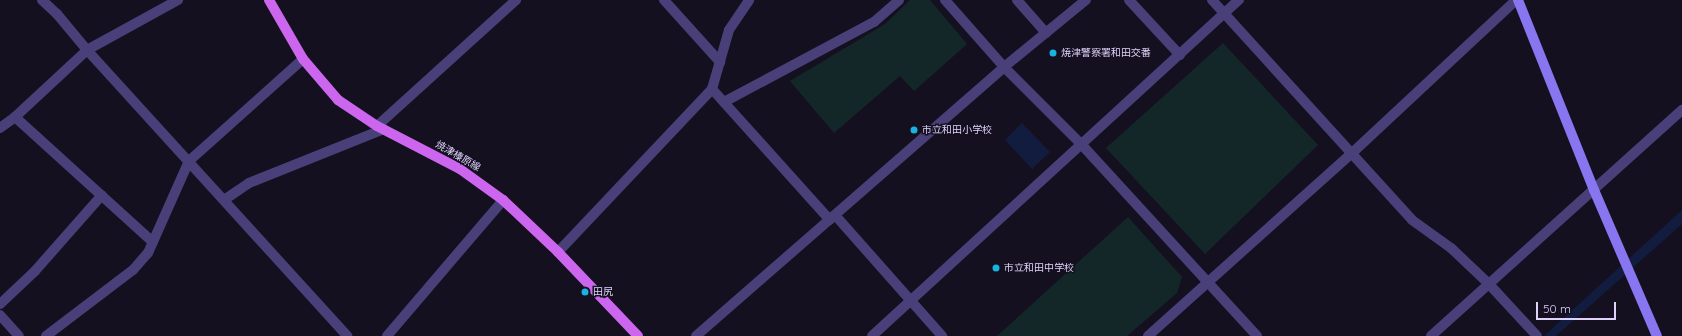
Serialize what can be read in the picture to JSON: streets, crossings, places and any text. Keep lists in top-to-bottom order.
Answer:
{
  "streets": {
    "main road": ["焼津榛原線"]
  },
  "places": [
    "焼津警察署和田交番",
    "市立和田小学校",
    "市立和田中学校",
    "田尻"
  ],
  "scale_bar": "50 m"
}
